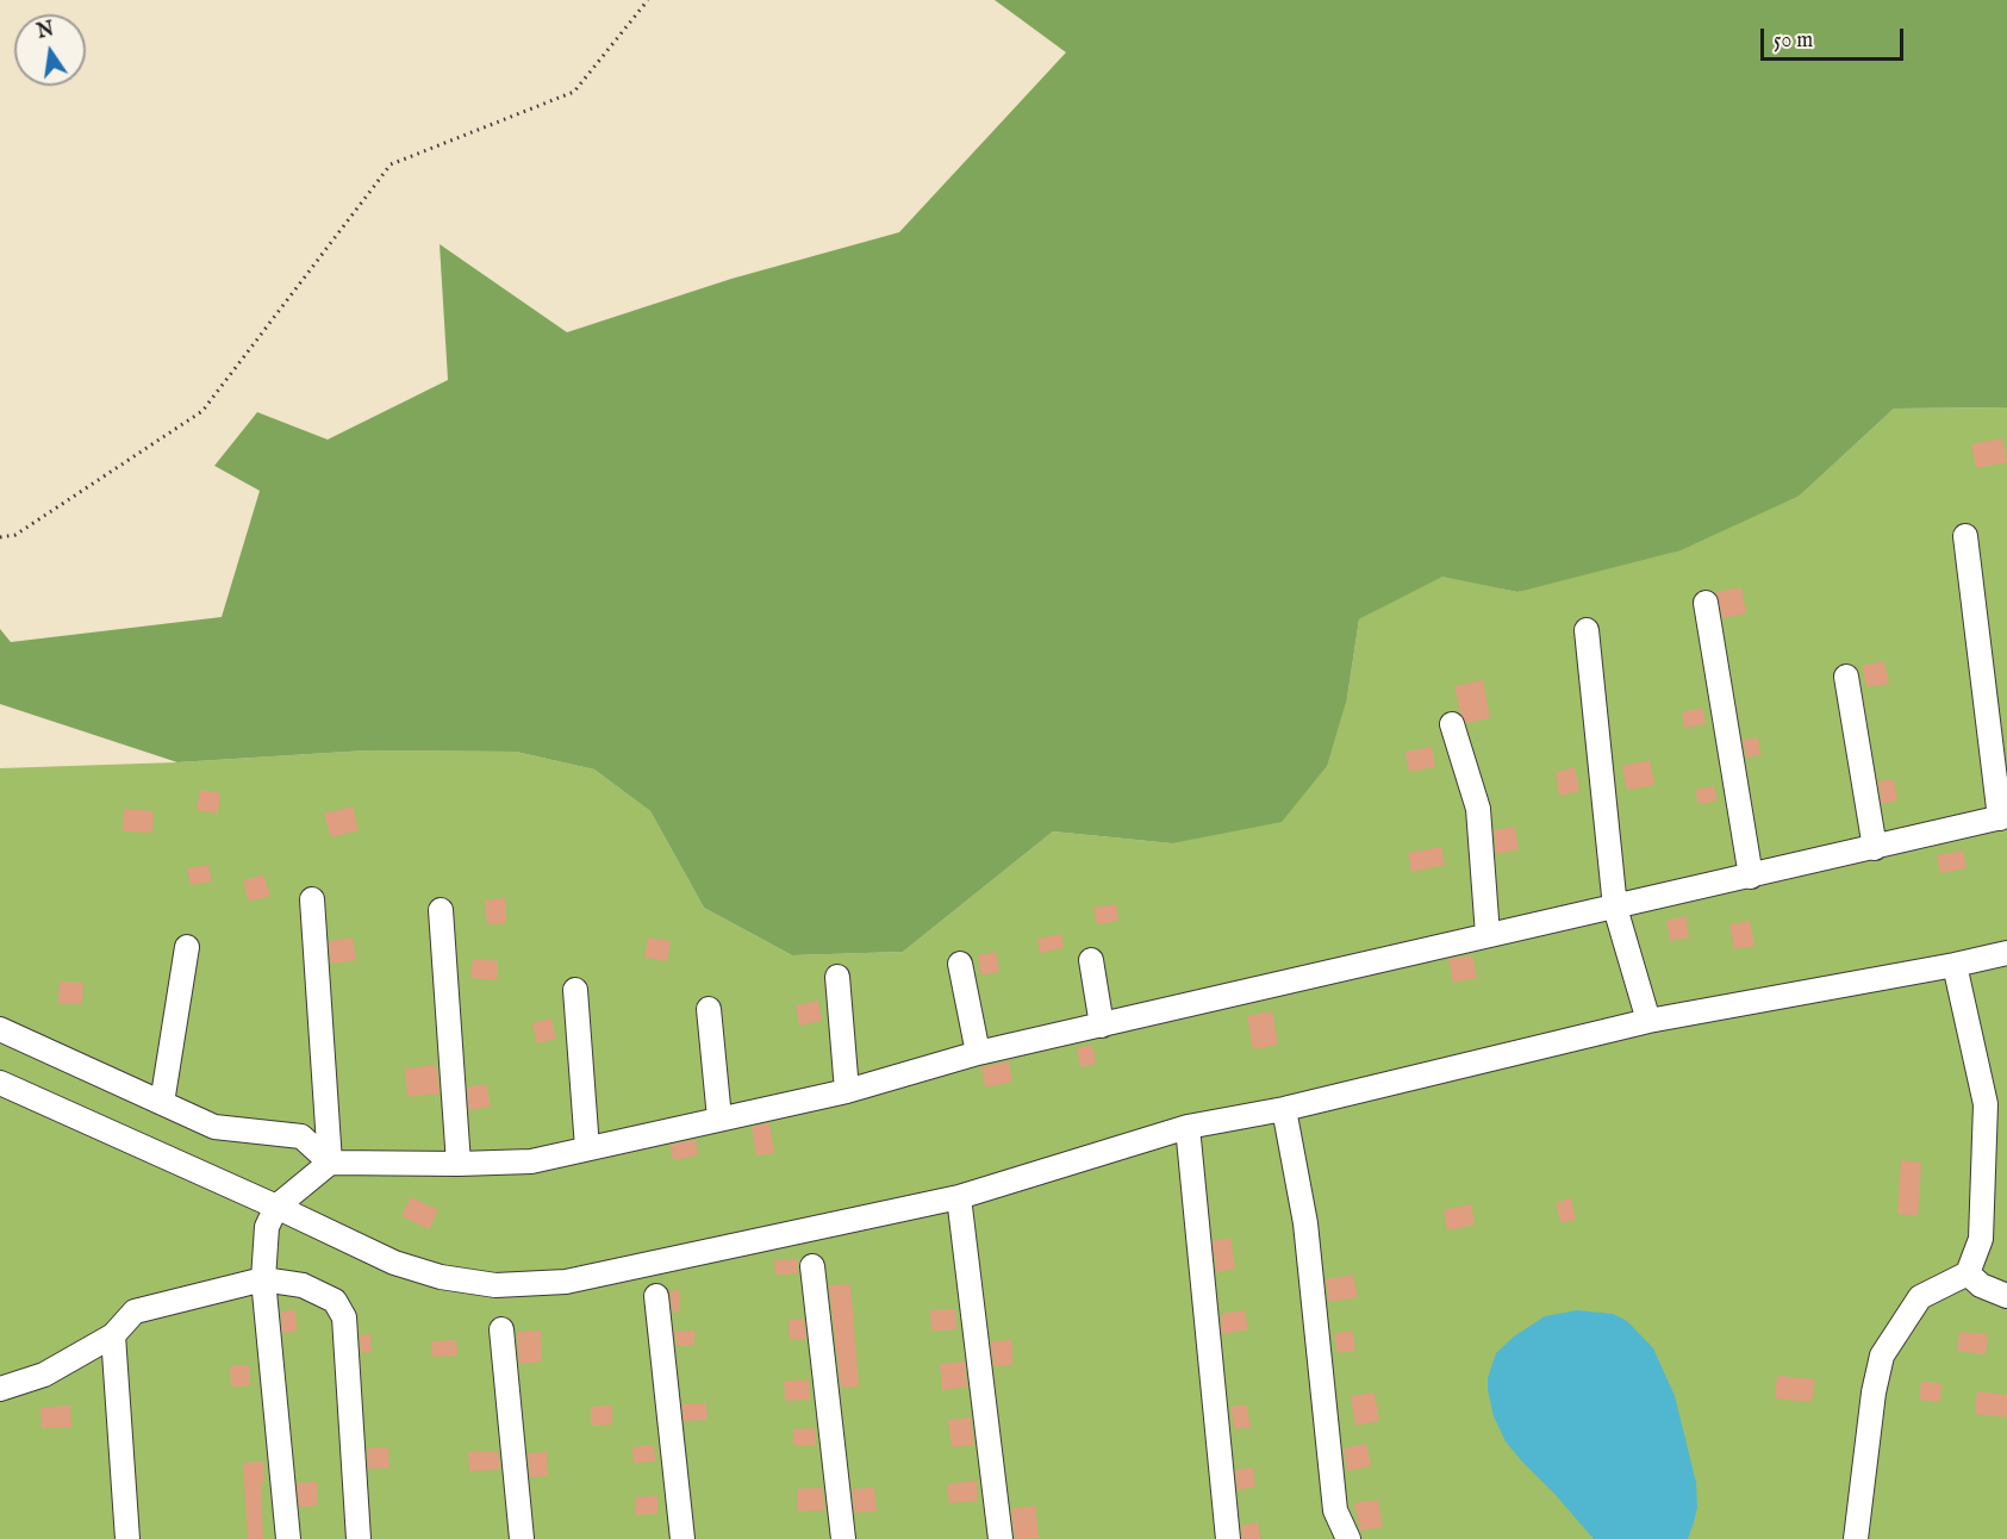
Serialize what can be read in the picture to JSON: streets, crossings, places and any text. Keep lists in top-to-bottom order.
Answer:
{
  "scale_bar": "50 m",
  "north": "top"
}
